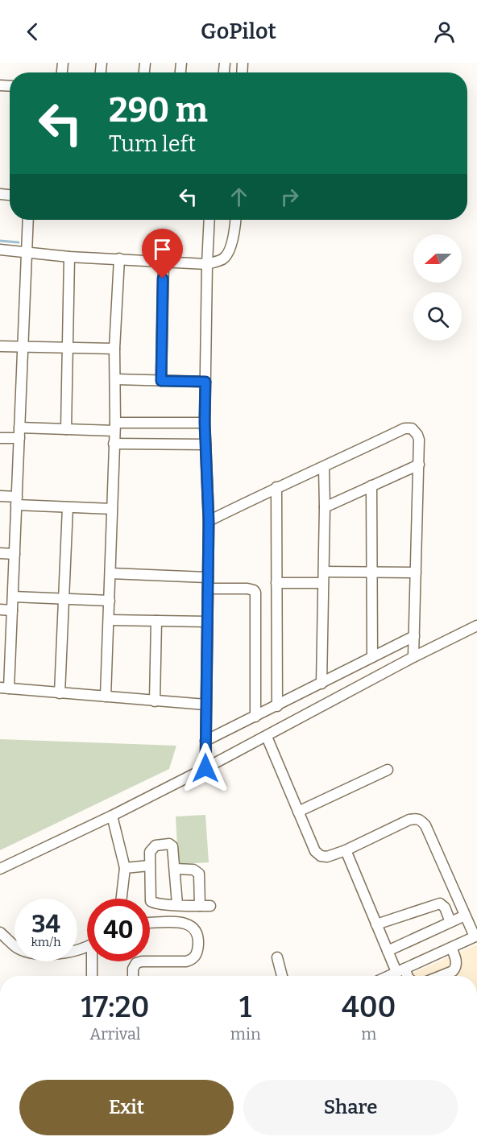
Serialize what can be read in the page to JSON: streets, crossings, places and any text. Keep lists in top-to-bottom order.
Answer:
{
  "north": "left",
  "page": {
    "header": "GoPilot",
    "turn": ["290 m", "Turn left"],
    "speed": "34 km/h",
    "limit": "40",
    "eta": [
      "17:20",
      "Arrival",
      "1",
      "min",
      "400",
      "m"
    ],
    "buttons": ["Exit", "Share"]
  }
}
